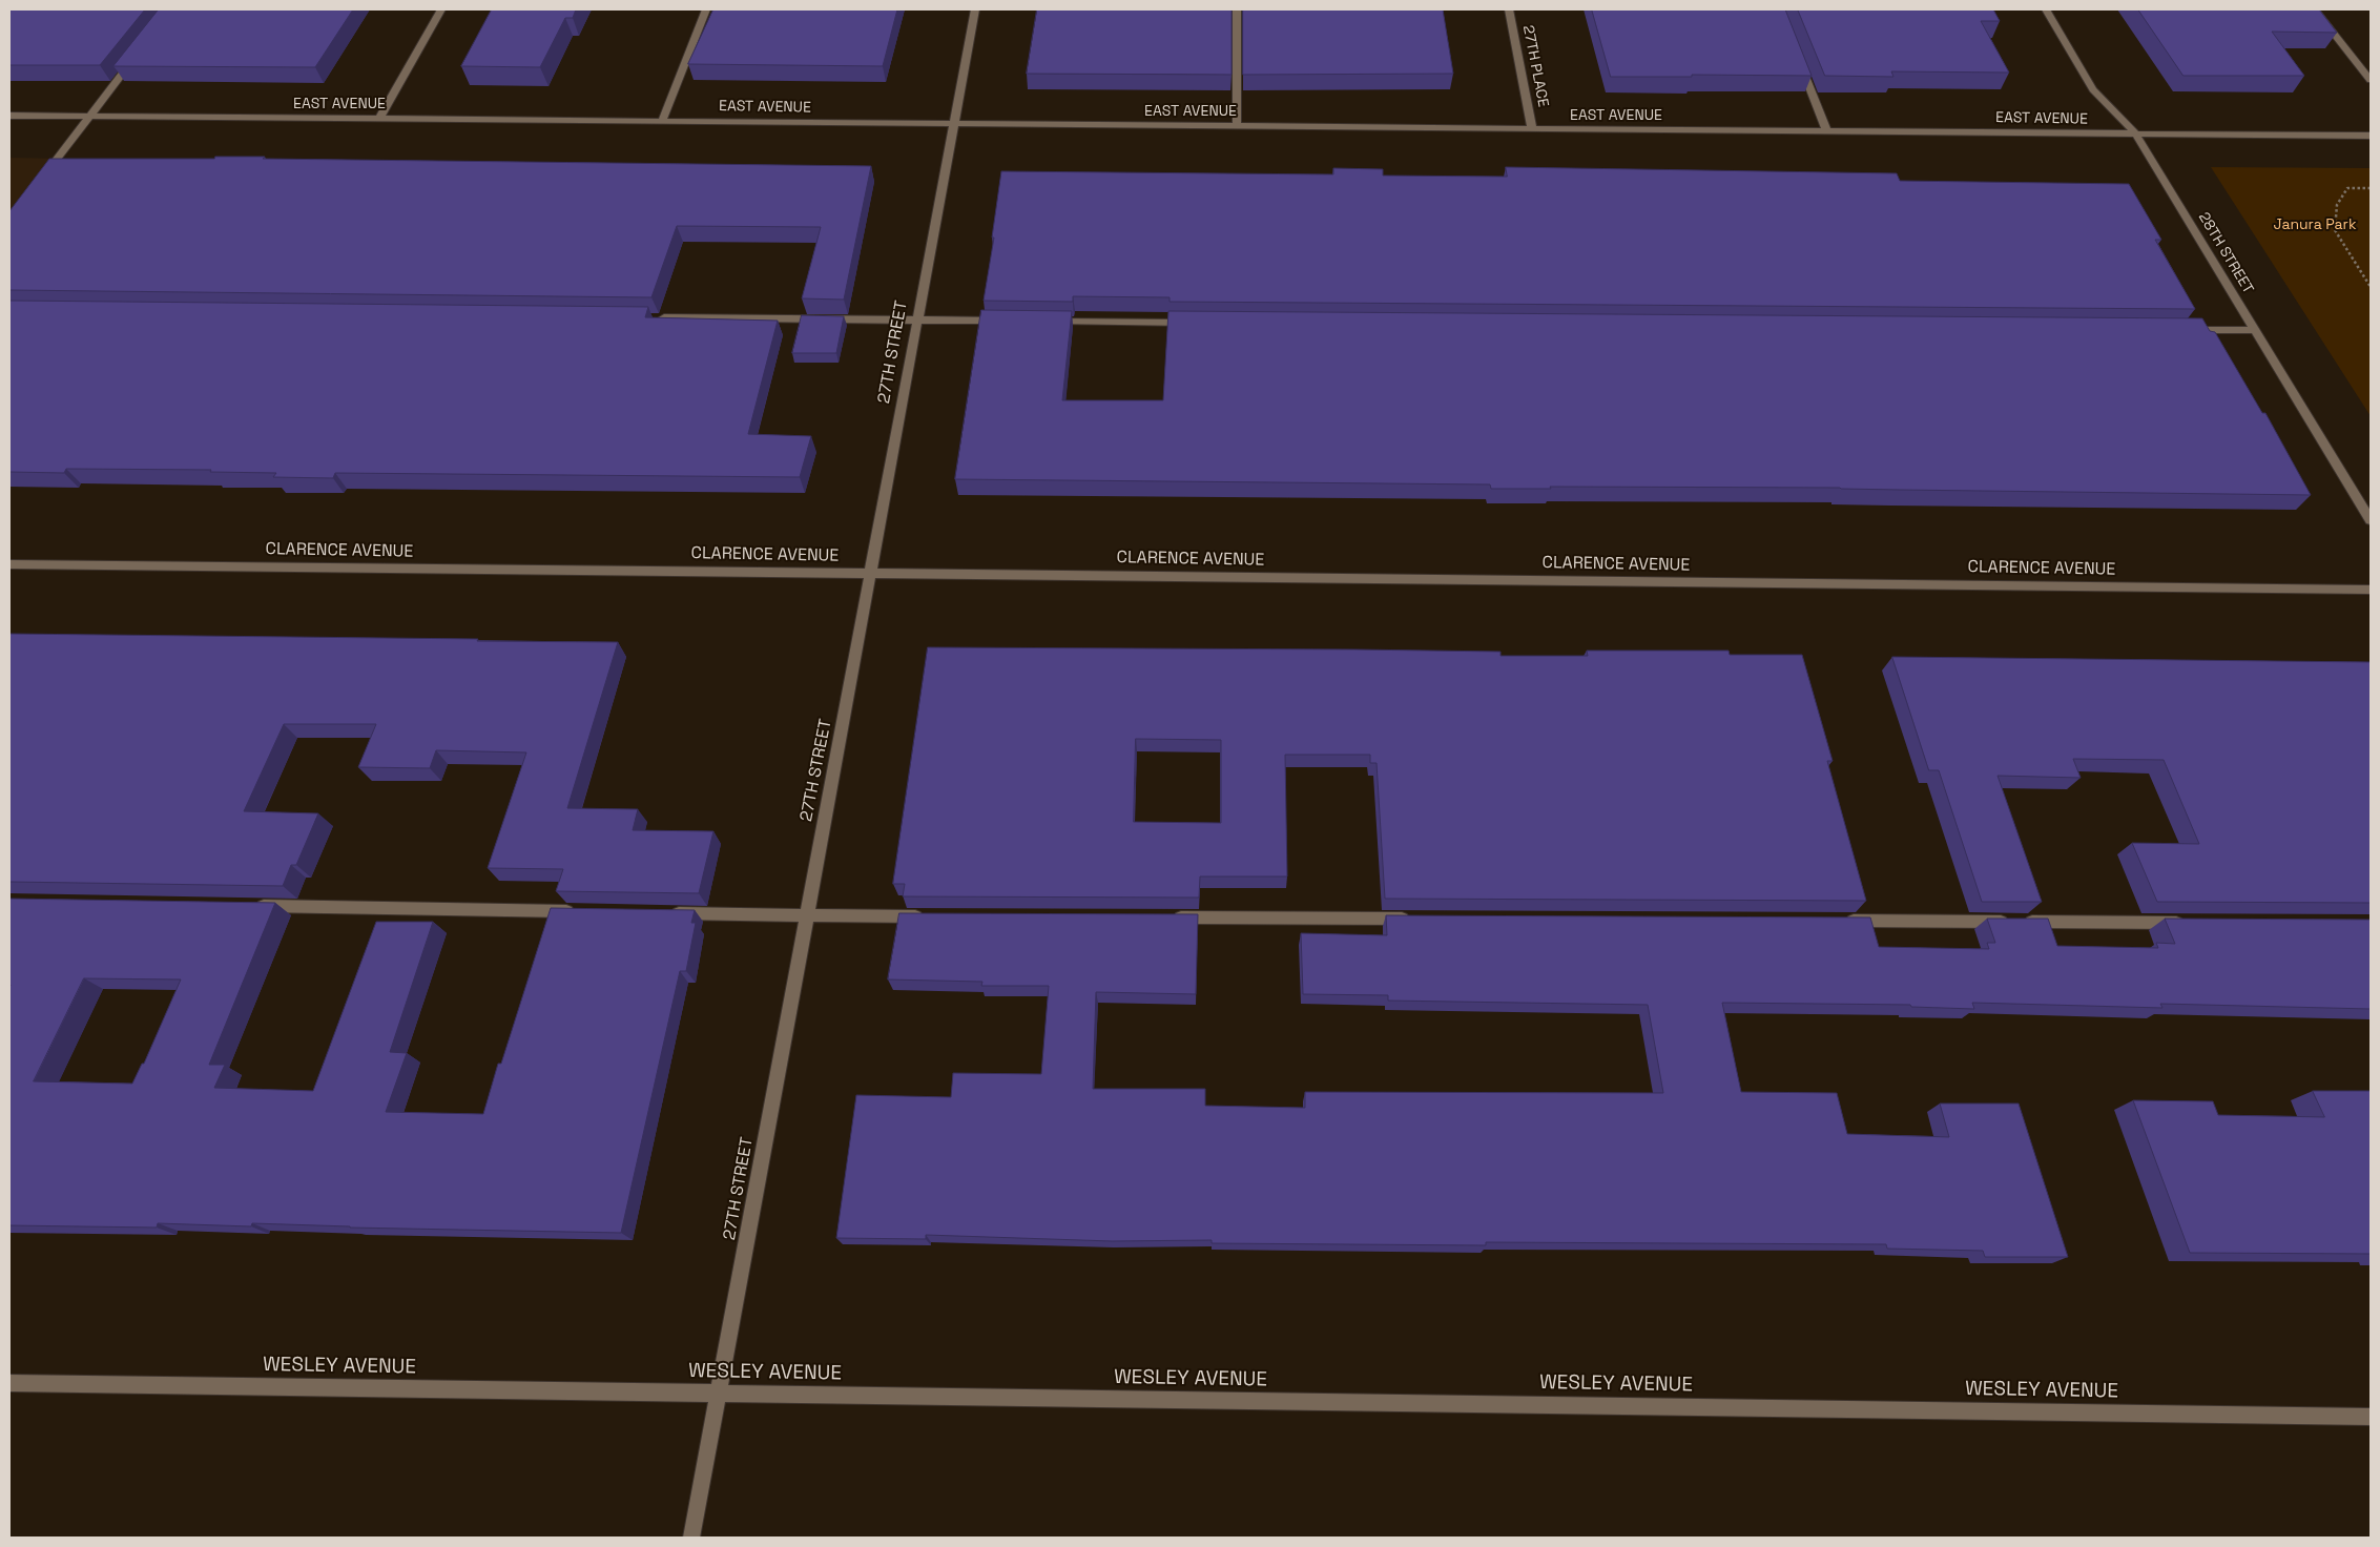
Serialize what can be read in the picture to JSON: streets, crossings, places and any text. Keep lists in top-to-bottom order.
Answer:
{
  "streets": {
    "street": [
      "27TH PLACE",
      "EAST AVENUE",
      "28TH STREET",
      "27TH STREET",
      "CLARENCE AVENUE",
      "WESLEY AVENUE"
    ]
  },
  "crossings": [
    ["27TH PLACE", "EAST AVENUE"],
    ["EAST AVENUE", "28TH STREET"],
    ["EAST AVENUE", "27TH STREET"],
    ["27TH STREET", "CLARENCE AVENUE"],
    ["27TH STREET", "WESLEY AVENUE"]
  ],
  "parks": ["Janura Park"]
}
